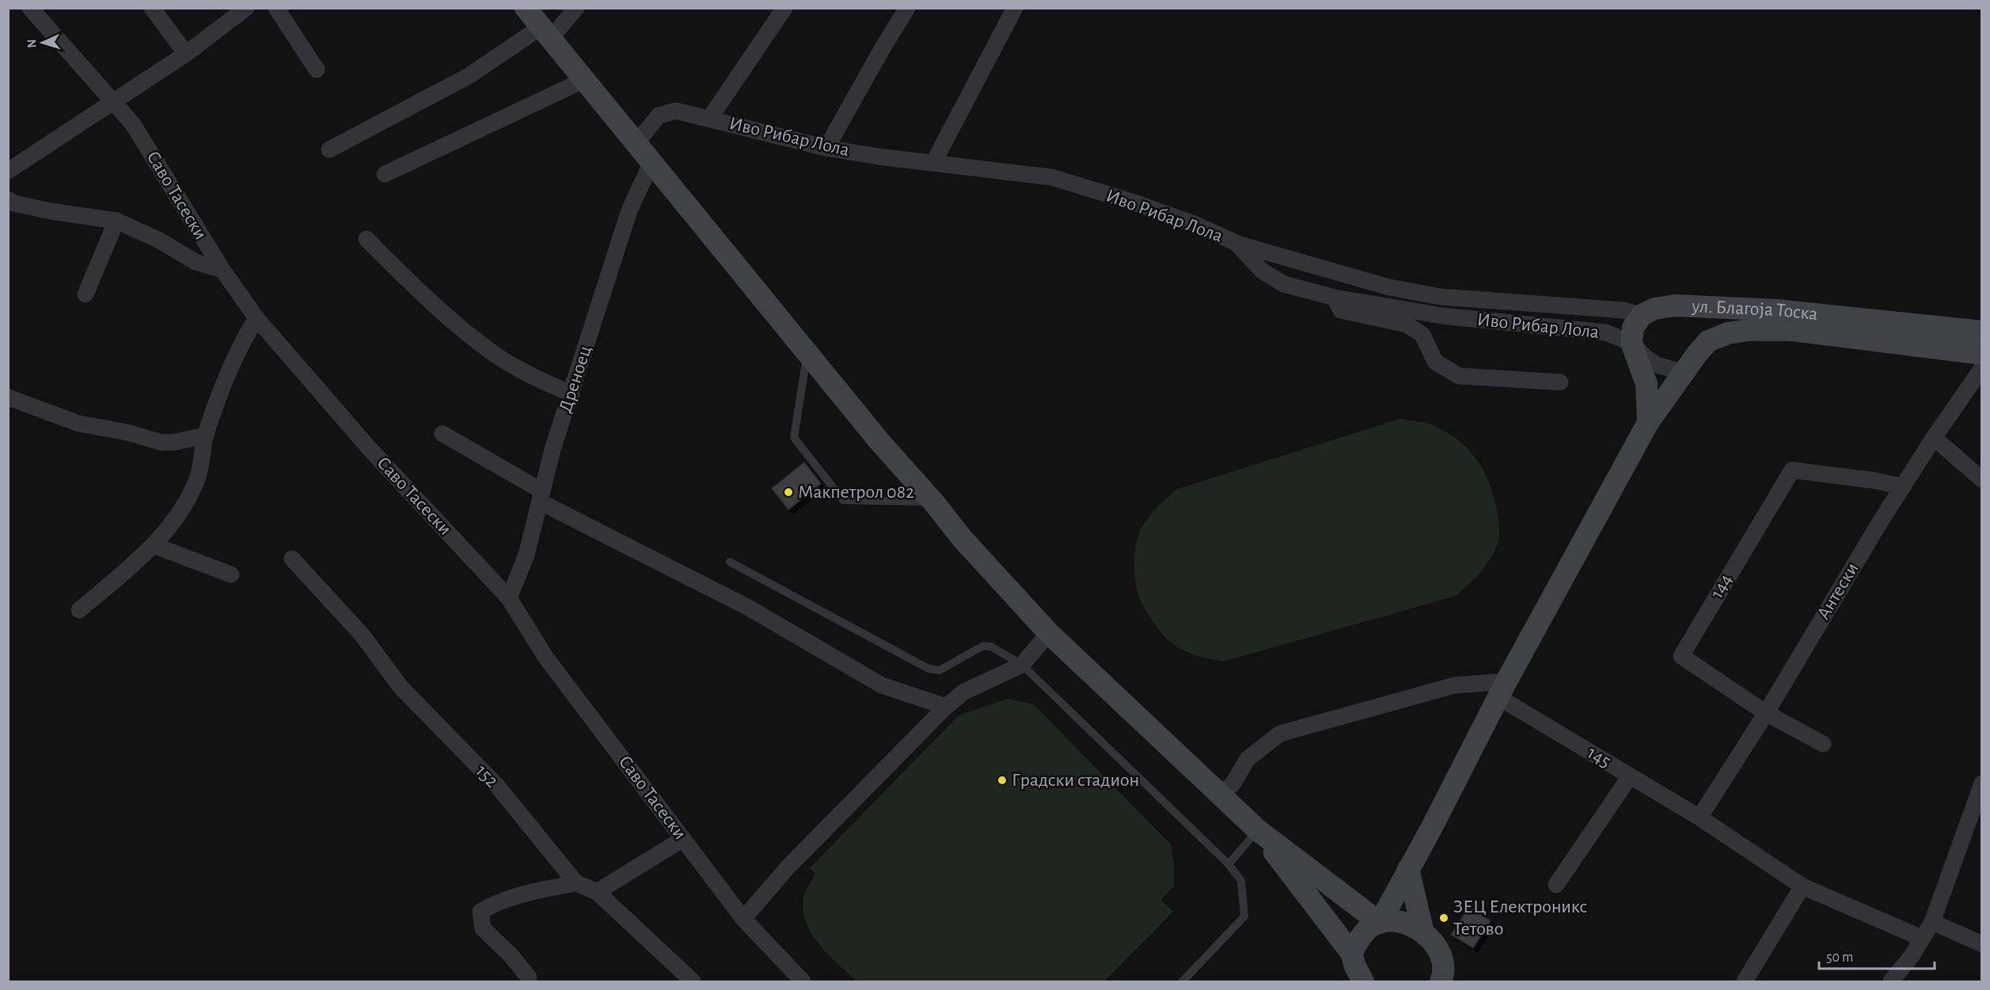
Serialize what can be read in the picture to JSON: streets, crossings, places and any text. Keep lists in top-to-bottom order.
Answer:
{
  "streets": {
    "main road": ["ул. Благоја Тоска"],
    "street": [
      "Иво Рибар Лола",
      "Саво Тасески",
      "Дреноец",
      "144",
      "Антески",
      "145",
      "152"
    ]
  },
  "crossings": [
    ["Иво Рибар Лола", "ул. Благоја Тоска"],
    ["Саво Тасески", "Дреноец"],
    ["144", "Антески"],
    ["Антески", "145"]
  ],
  "places": ["Макпетрол 082", "Градски стадион", "ЗЕЦ Електроникс Тетово"],
  "scale_bar": "50 m",
  "north": "left"
}
